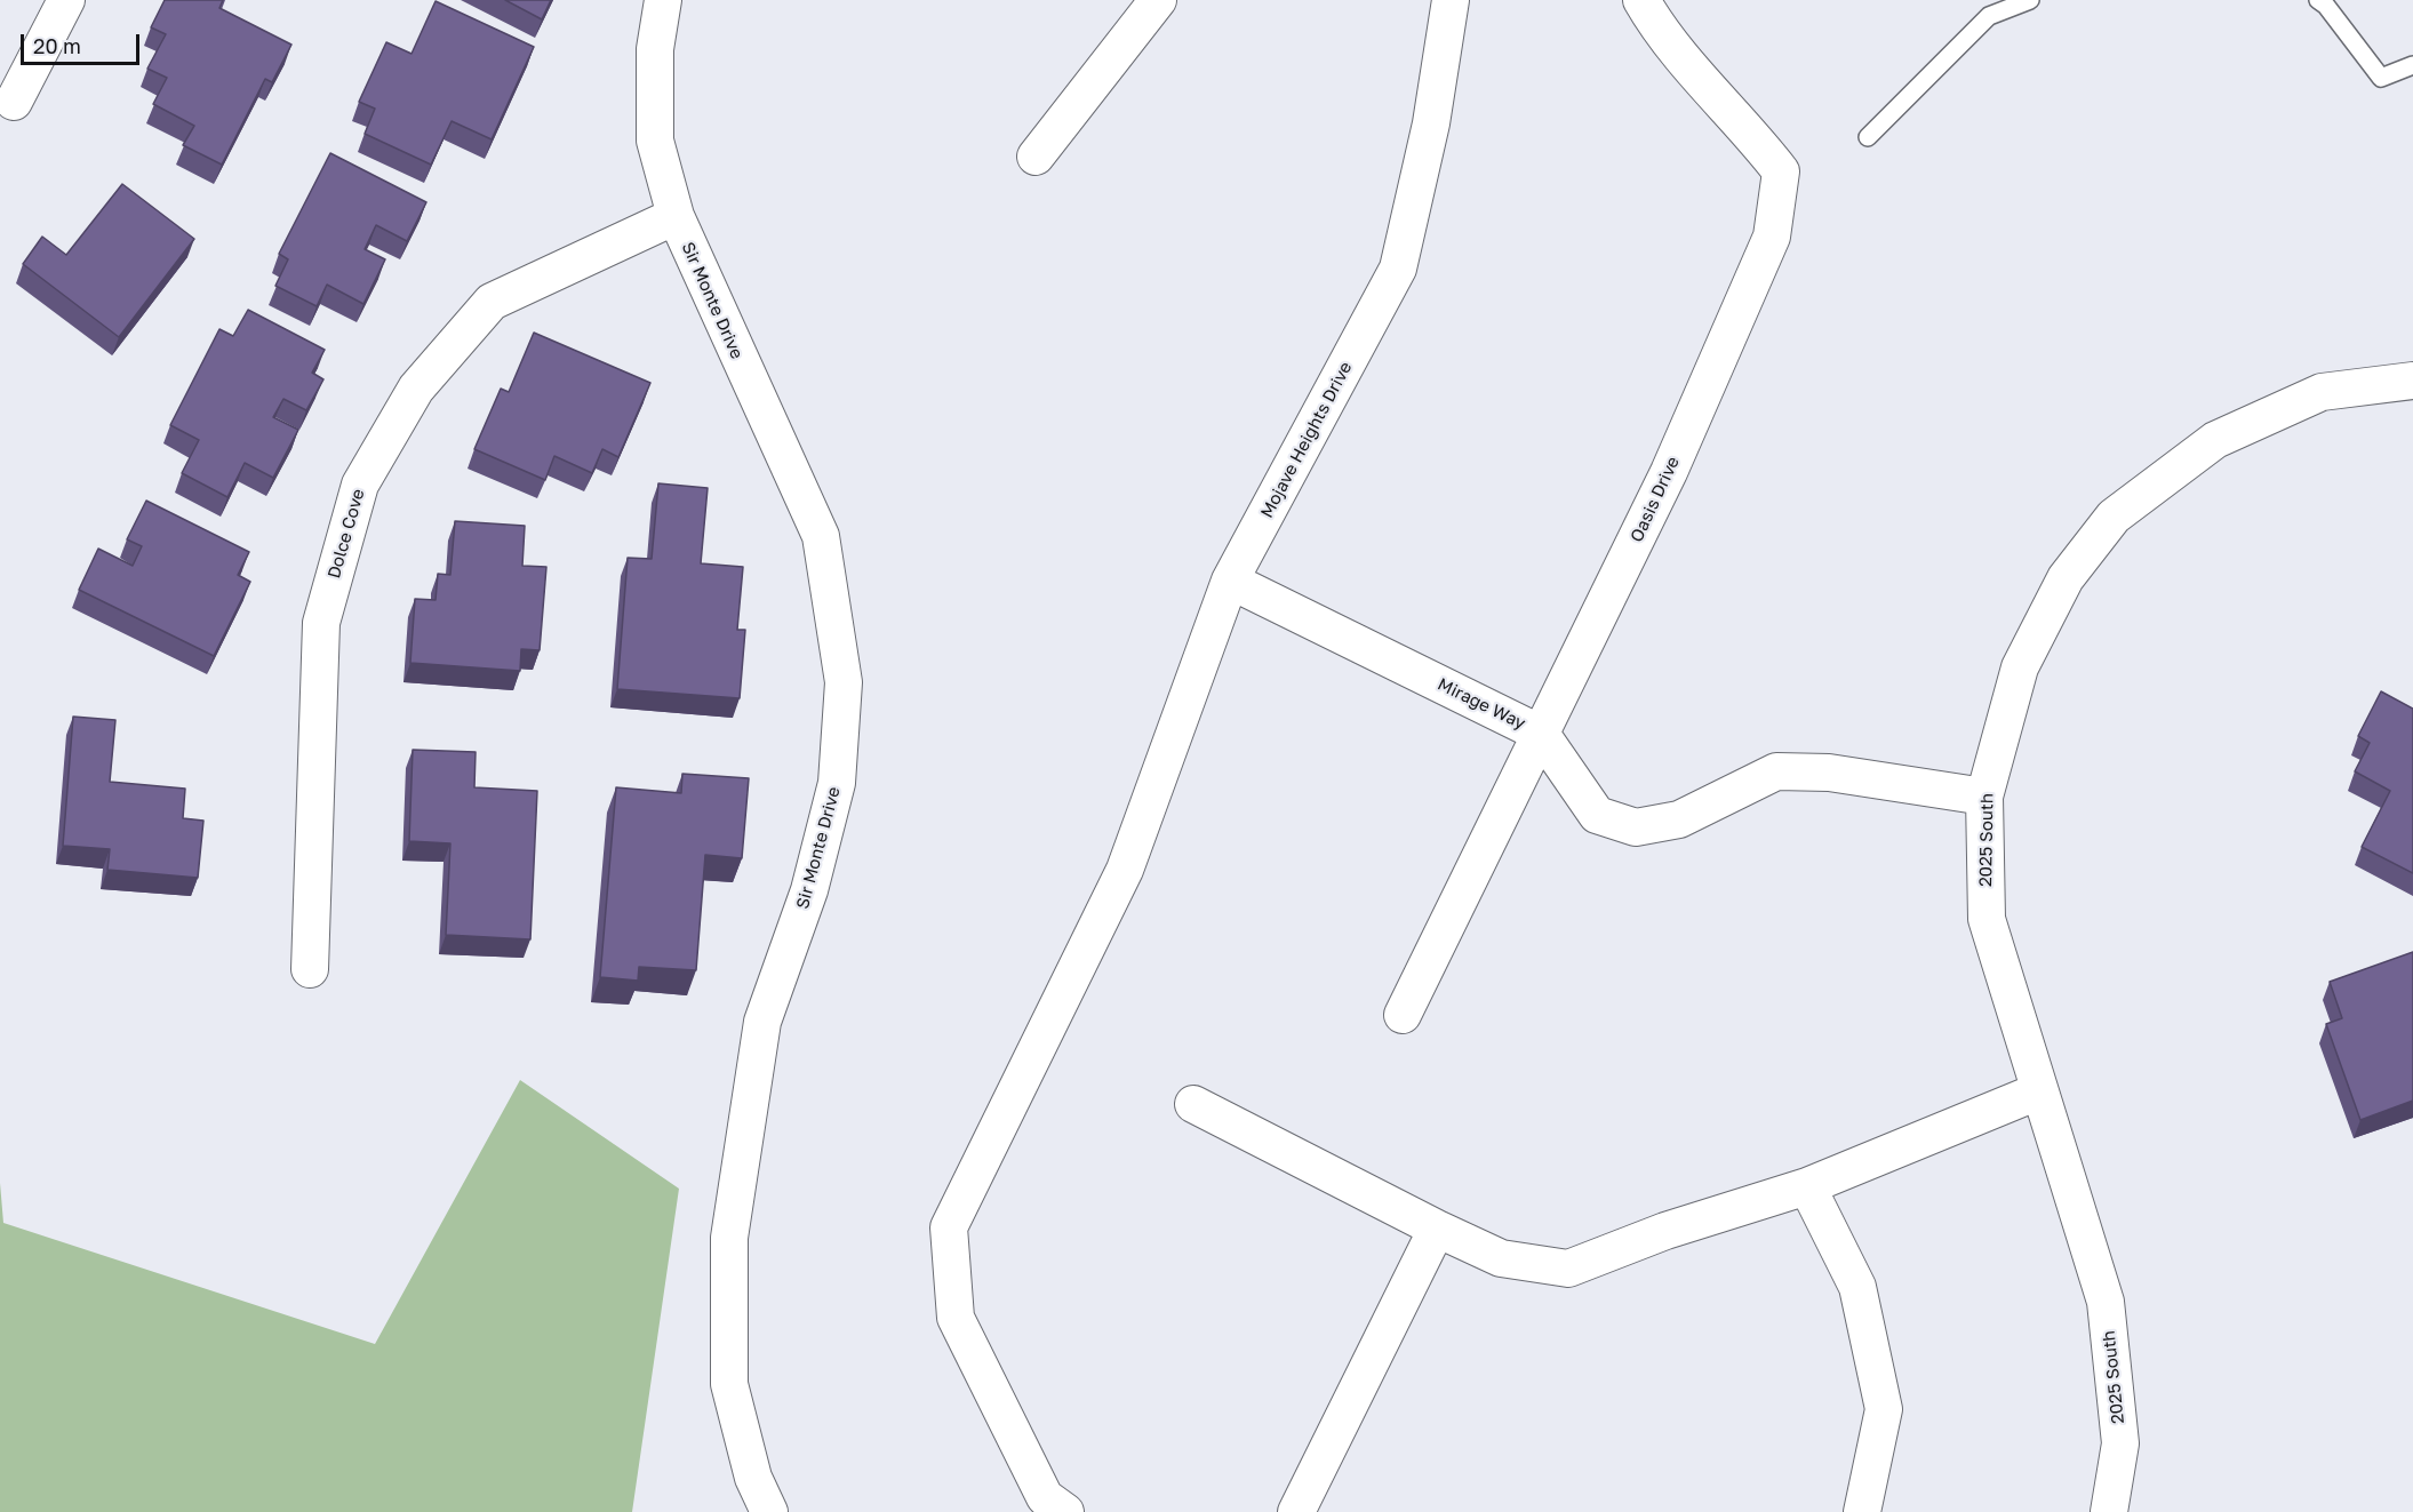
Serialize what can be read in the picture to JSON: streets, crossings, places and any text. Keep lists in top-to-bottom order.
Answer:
{
  "streets": {
    "street": [
      "Sir Monte Drive",
      "Mojave Heights Drive",
      "Oasis Drive",
      "Dolce Cove",
      "Mirage Way",
      "2025 South"
    ]
  },
  "crossings": [
    ["Sir Monte Drive", "Dolce Cove"],
    ["Mojave Heights Drive", "Mirage Way"],
    ["Oasis Drive", "Mirage Way"],
    ["Mirage Way", "2025 South"]
  ],
  "scale_bar": "20 m"
}
